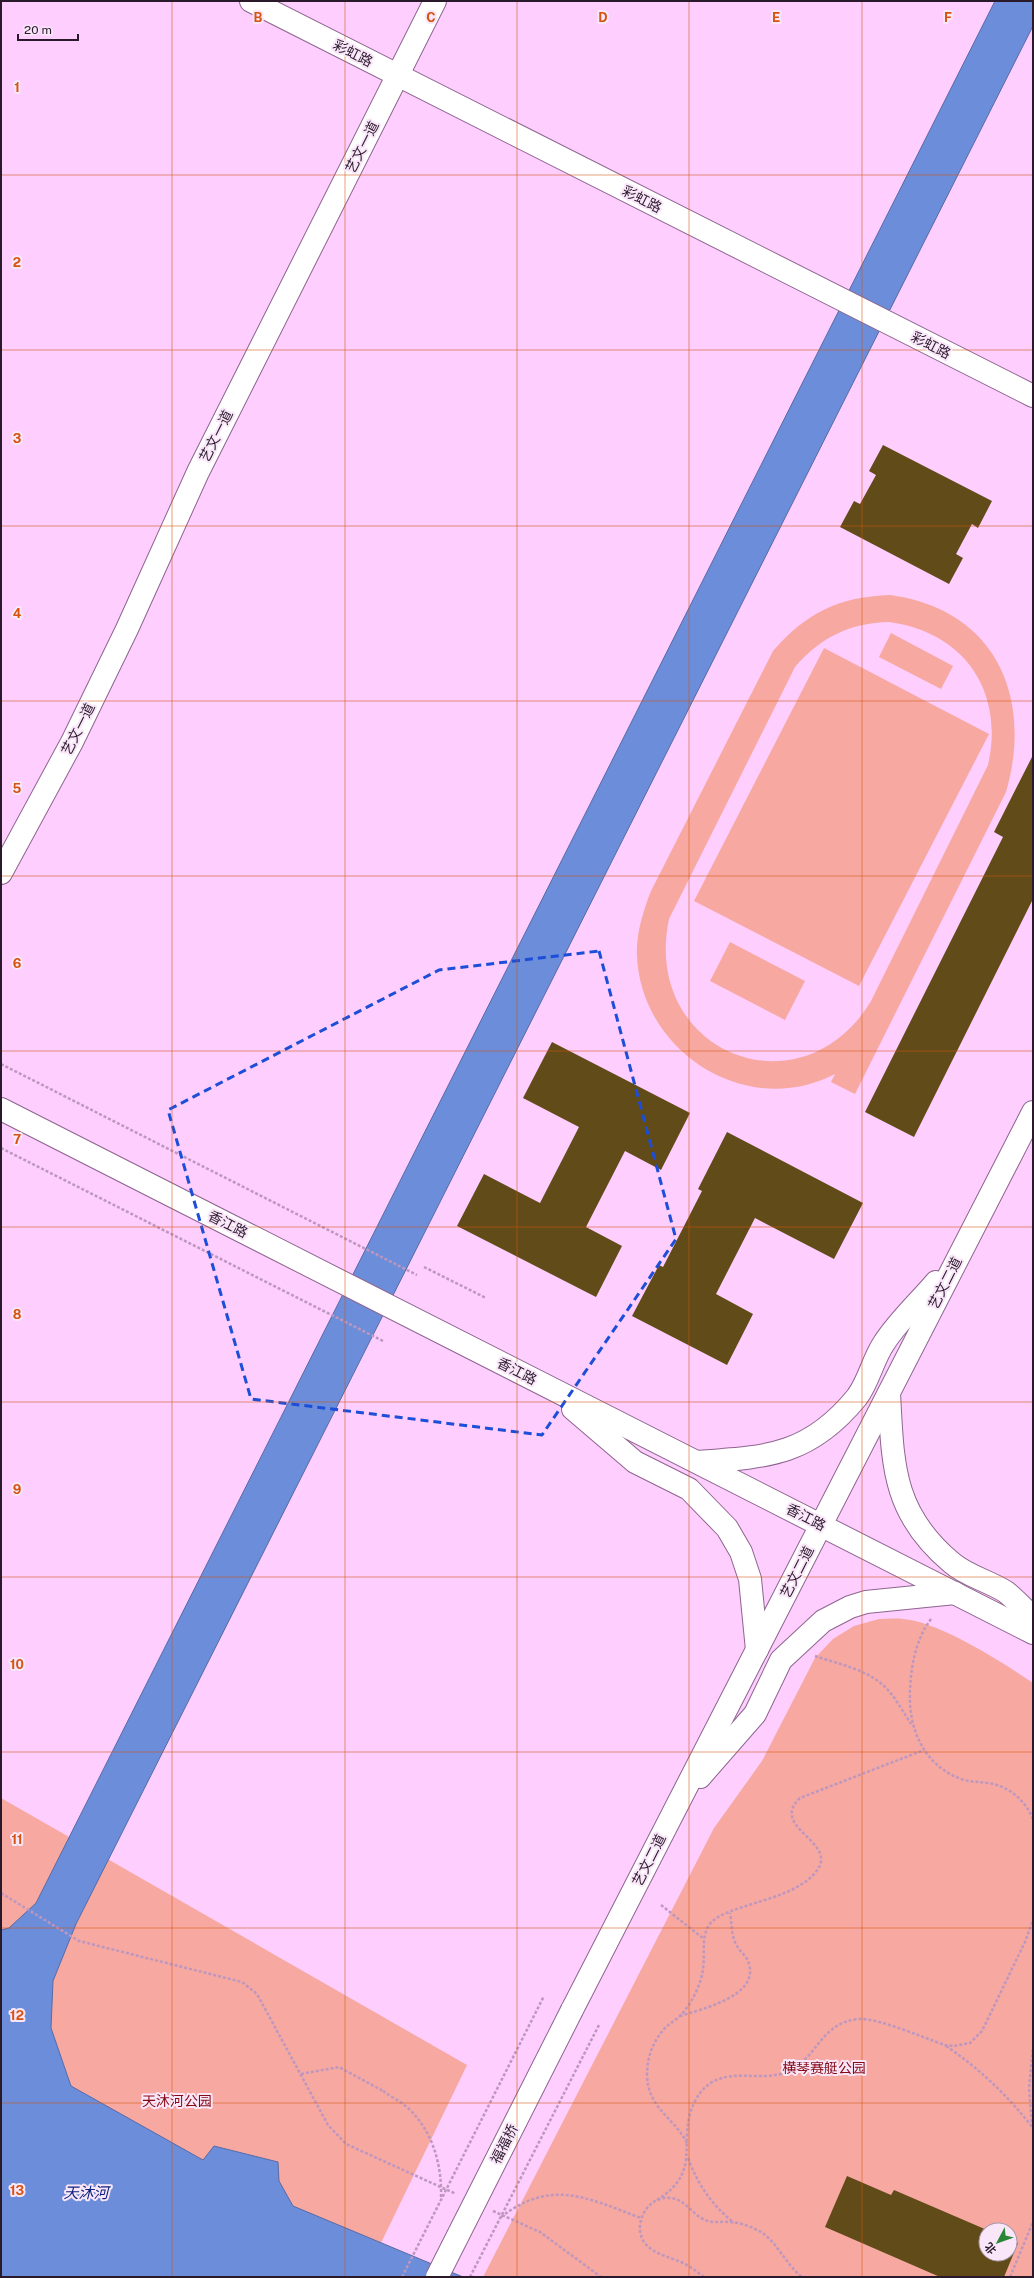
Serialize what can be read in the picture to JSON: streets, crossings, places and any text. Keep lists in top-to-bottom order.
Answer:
{
  "streets": {
    "main road": [
      "彩虹路",
      "艺文一道",
      "香江路",
      "艺文二道",
      "福福桥"
    ]
  },
  "crossings": [
    ["彩虹路", "艺文一道"],
    ["香江路", "艺文二道"],
    ["艺文二道", "福福桥"]
  ],
  "water": ["天沐河"],
  "parks": ["横琴赛艇公园", "天沐河公园"],
  "scale_bar": "20 m",
  "north": "bottom left",
  "grid": {
    "columns": [
      "B",
      "C",
      "D",
      "E",
      "F"
    ],
    "rows": [
      "1",
      "2",
      "3",
      "4",
      "5",
      "6",
      "7",
      "8",
      "9",
      "10",
      "11",
      "12",
      "13"
    ]
  }
}
